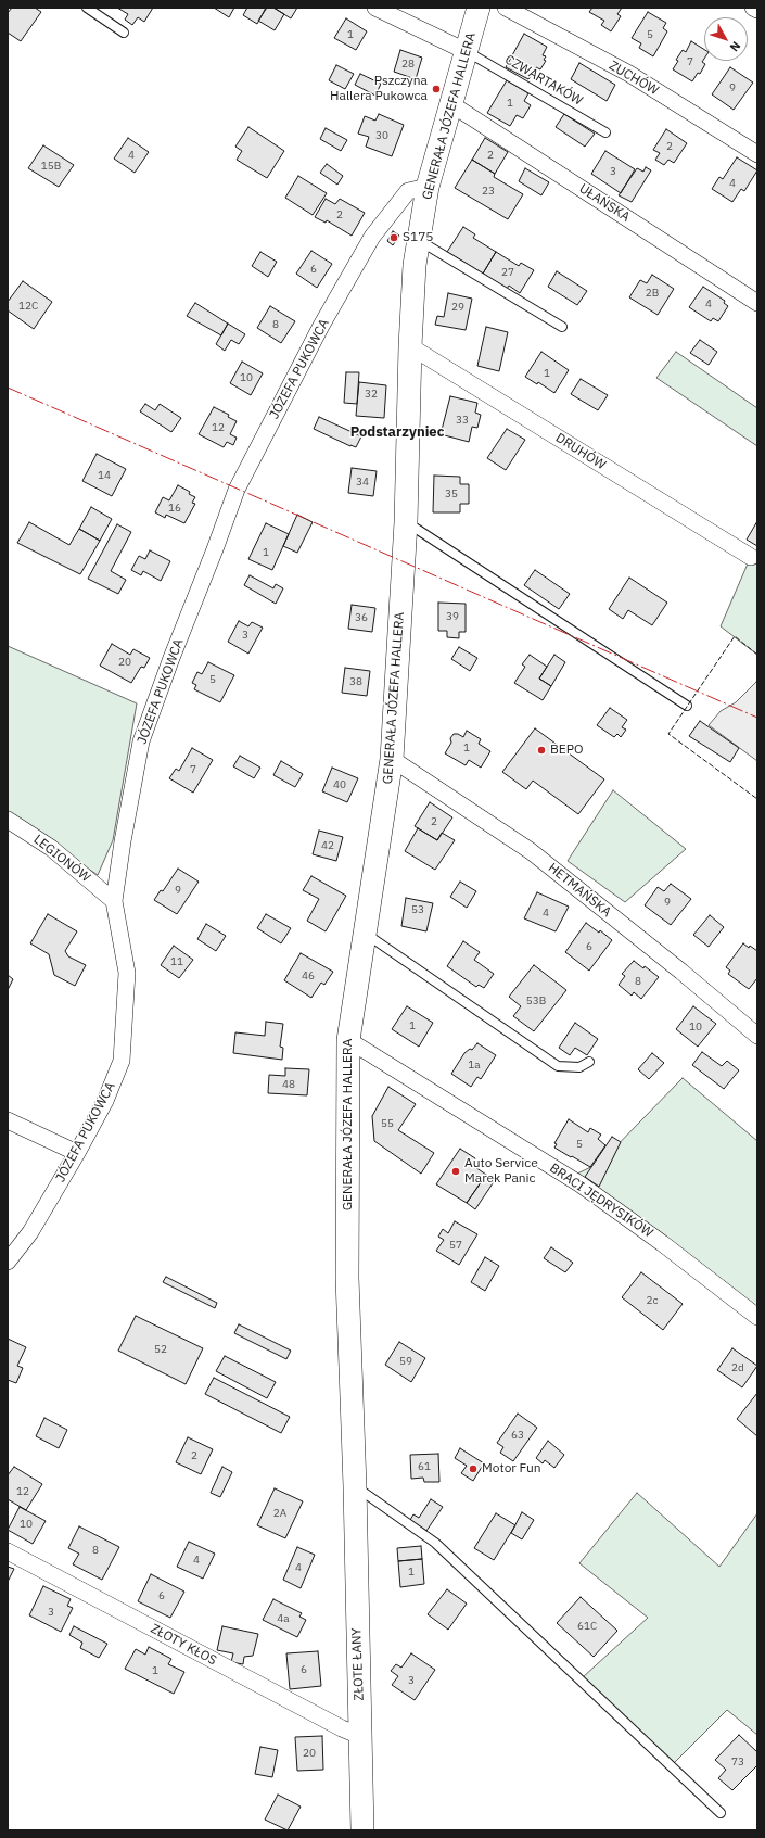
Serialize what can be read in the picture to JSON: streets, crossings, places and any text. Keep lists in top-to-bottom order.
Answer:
{
  "streets": {
    "street": [
      "ZUCHÓW",
      "GENERAŁA JÓZEFA HALLERA",
      "UŁAŃSKA",
      "JÓZEFA PUKOWCA",
      "DRUHÓW",
      "LEGIONÓW",
      "HETMAŃSKA",
      "BRACI JĘDRYSIKÓW",
      "ZŁOTY KŁOS",
      "ZŁOTE ŁANY"
    ],
    "lane": ["CZWARTAKÓW"]
  },
  "crossings": [
    ["CZWARTAKÓW", "GENERAŁA JÓZEFA HALLERA"],
    ["GENERAŁA JÓZEFA HALLERA", "UŁAŃSKA"],
    ["GENERAŁA JÓZEFA HALLERA", "JÓZEFA PUKOWCA"],
    ["GENERAŁA JÓZEFA HALLERA", "DRUHÓW"],
    ["GENERAŁA JÓZEFA HALLERA", "HETMAŃSKA"],
    ["GENERAŁA JÓZEFA HALLERA", "BRACI JĘDRYSIKÓW"],
    ["GENERAŁA JÓZEFA HALLERA", "ZŁOTE ŁANY"],
    ["JÓZEFA PUKOWCA", "LEGIONÓW"],
    ["ZŁOTY KŁOS", "ZŁOTE ŁANY"]
  ],
  "districts": ["Podstarzyniec"],
  "places": [
    "Pszczyna Hallera Pukowca",
    "S175",
    "BEPO",
    "Auto Service Marek Panic",
    "Motor Fun"
  ],
  "house_numbers": [
    "1",
    "5",
    "7",
    "28",
    "9",
    "1",
    "30",
    "2",
    "4",
    "2",
    "15B",
    "3",
    "4",
    "23",
    "2",
    "6",
    "27",
    "2B",
    "4",
    "12C",
    "29",
    "8",
    "1",
    "10",
    "32",
    "33",
    "12",
    "14",
    "34",
    "35",
    "16",
    "1",
    "39",
    "36",
    "3",
    "20",
    "5",
    "38",
    "1",
    "7",
    "40",
    "2",
    "42",
    "9",
    "9",
    "53",
    "4",
    "6",
    "11",
    "46",
    "8",
    "53B",
    "1",
    "10",
    "1a",
    "48",
    "55",
    "5",
    "57",
    "2c",
    "52",
    "59",
    "2d",
    "63",
    "2",
    "61",
    "12",
    "2A",
    "10",
    "8",
    "4",
    "4",
    "1",
    "6",
    "3",
    "4a",
    "61C",
    "6",
    "1",
    "3",
    "20",
    "73"
  ],
  "north": "bottom right"
}
